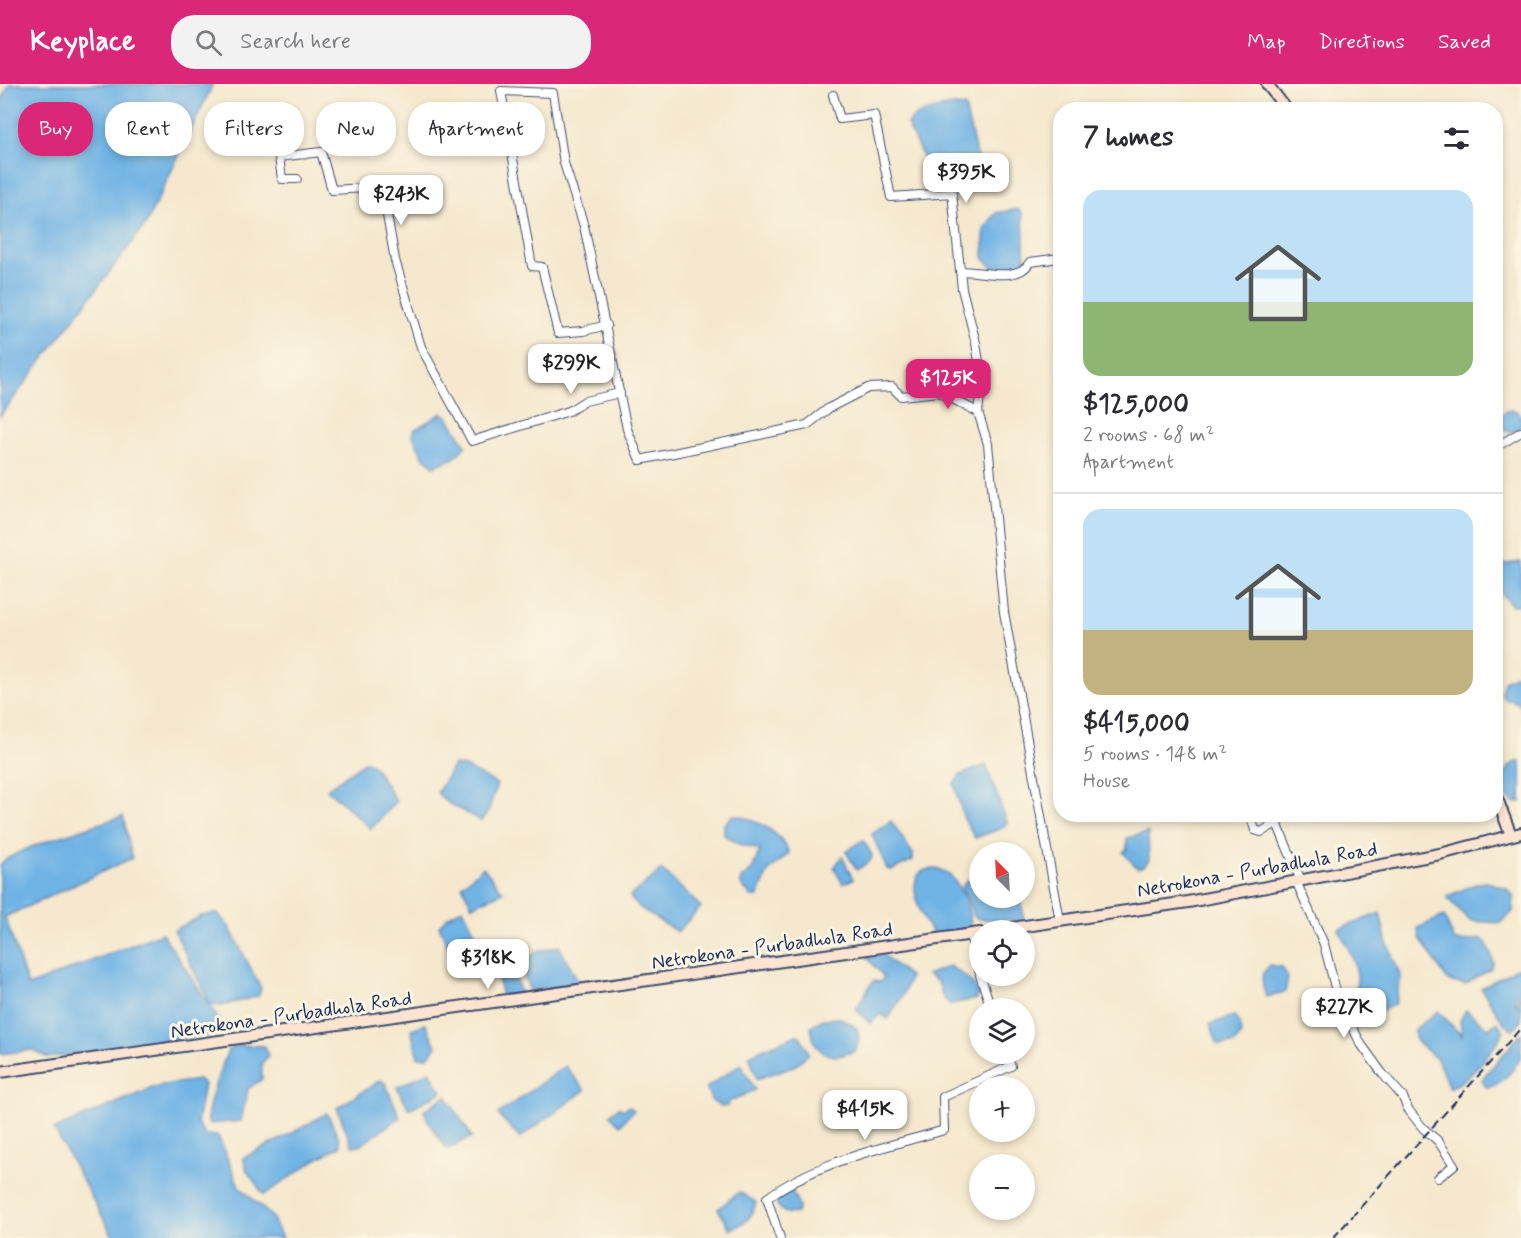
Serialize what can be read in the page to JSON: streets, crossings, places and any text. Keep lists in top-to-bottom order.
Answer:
{
  "streets": {
    "main road": ["Netrokona - Purbadhola Road"]
  },
  "north": "top left",
  "page": {
    "header": "Keyplace",
    "search": "Search here",
    "nav": ["Map", "Directions", "Saved"],
    "chip": [
      "Buy",
      "Rent",
      "Filters",
      "New",
      "Apartment"
    ],
    "heading": "7 homes",
    "price": [
      "$395K",
      "$243K",
      "$299K",
      "$125K",
      "$318K",
      "$227K",
      "$415K"
    ],
    "list": [
      {
        "name": "$125,000",
        "note": "2 rooms · 68 m² · Apartment"
      },
      {
        "name": "$415,000",
        "note": "5 rooms · 148 m² · House"
      }
    ],
    "map_buttons": ["+", "−"]
  }
}
